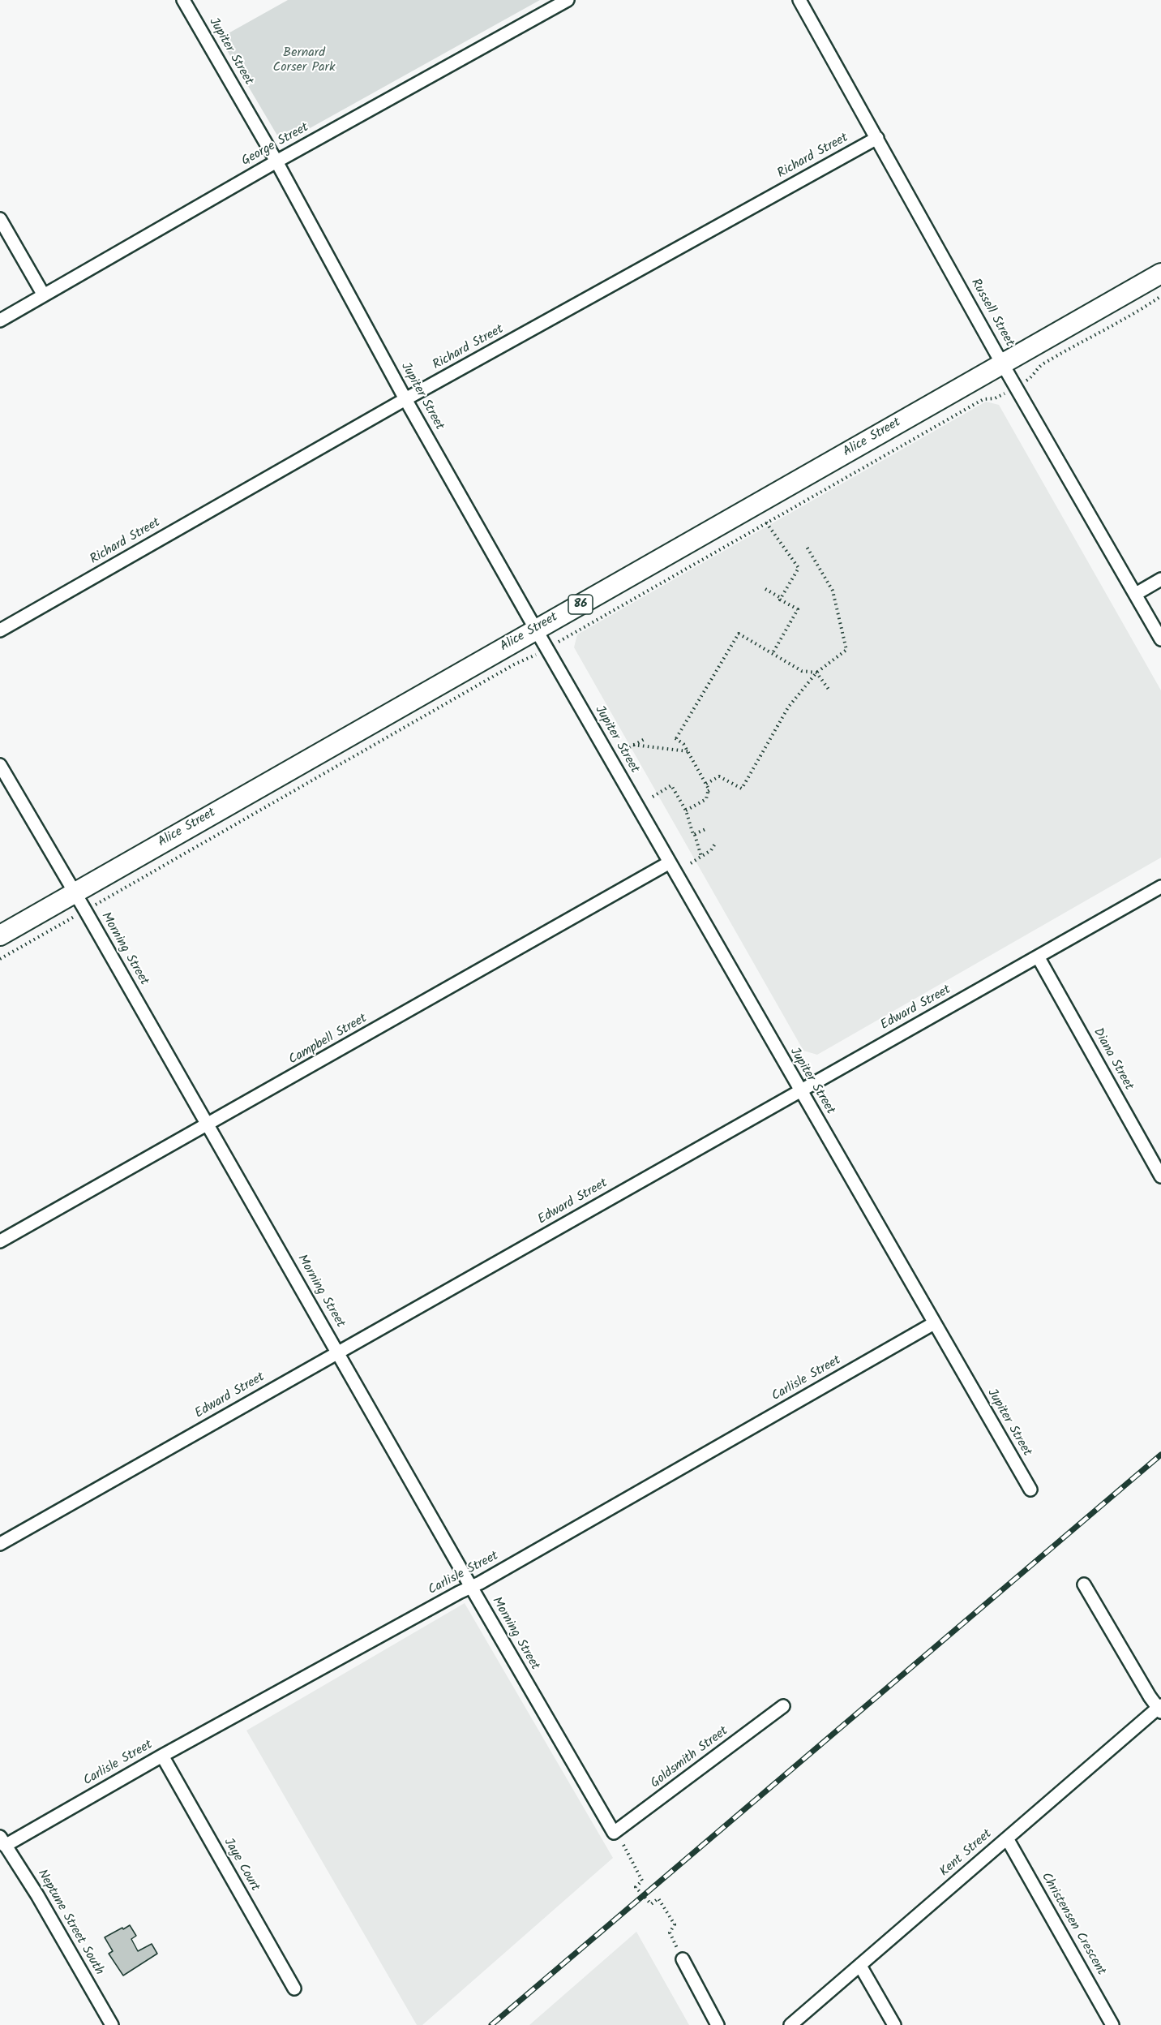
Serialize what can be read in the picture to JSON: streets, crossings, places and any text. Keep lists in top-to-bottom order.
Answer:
{
  "streets": {
    "main road": ["Alice Street", "86"],
    "street": [
      "Jupiter Street",
      "George Street",
      "Richard Street",
      "Russell Street",
      "Morning Street",
      "Edward Street",
      "Campbell Street",
      "Diana Street",
      "Carlisle Street",
      "Goldsmith Street",
      "Kent Street",
      "Jaye Court",
      "Neptune Street South",
      "Christensen Crescent"
    ]
  },
  "crossings": [
    ["Jupiter Street", "George Street"],
    ["Jupiter Street", "Richard Street"],
    ["Jupiter Street", "Alice Street"],
    ["Jupiter Street", "Edward Street"],
    ["Jupiter Street", "Campbell Street"],
    ["Jupiter Street", "Carlisle Street"],
    ["Richard Street", "Russell Street"],
    ["Russell Street", "Alice Street"],
    ["Alice Street", "Morning Street"],
    ["Morning Street", "Edward Street"],
    ["Morning Street", "Campbell Street"],
    ["Morning Street", "Carlisle Street"],
    ["Morning Street", "Goldsmith Street"],
    ["Edward Street", "Diana Street"],
    ["Carlisle Street", "Jaye Court"],
    ["Carlisle Street", "Neptune Street South"],
    ["Kent Street", "Christensen Crescent"]
  ],
  "parks": ["Bernard Corser Park"]
}
